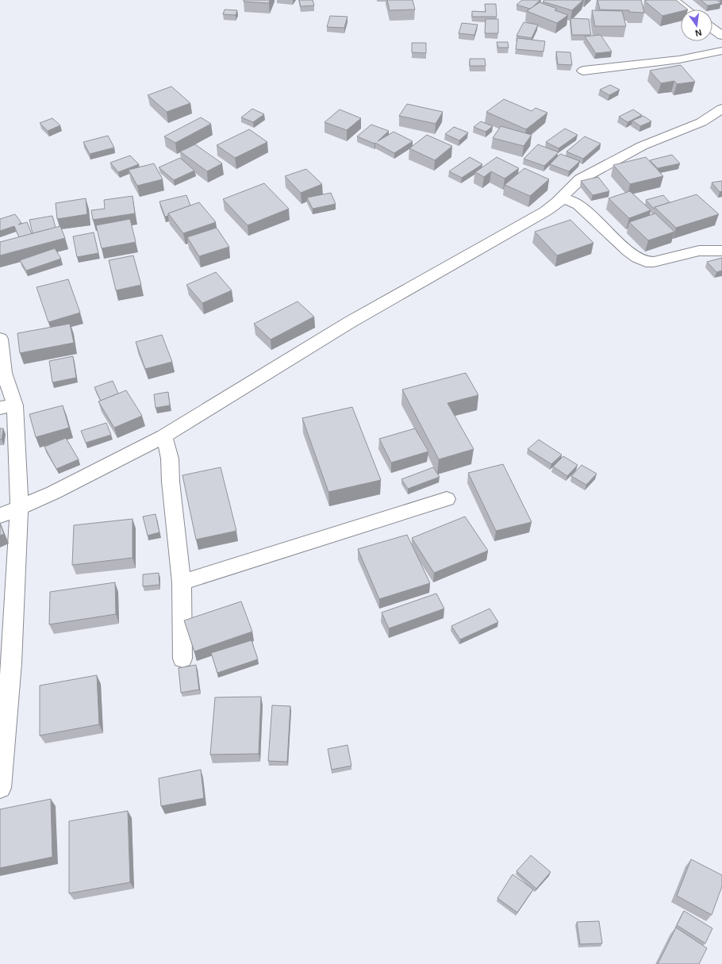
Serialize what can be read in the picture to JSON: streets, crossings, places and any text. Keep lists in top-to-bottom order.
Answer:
{
  "north": "bottom"
}
